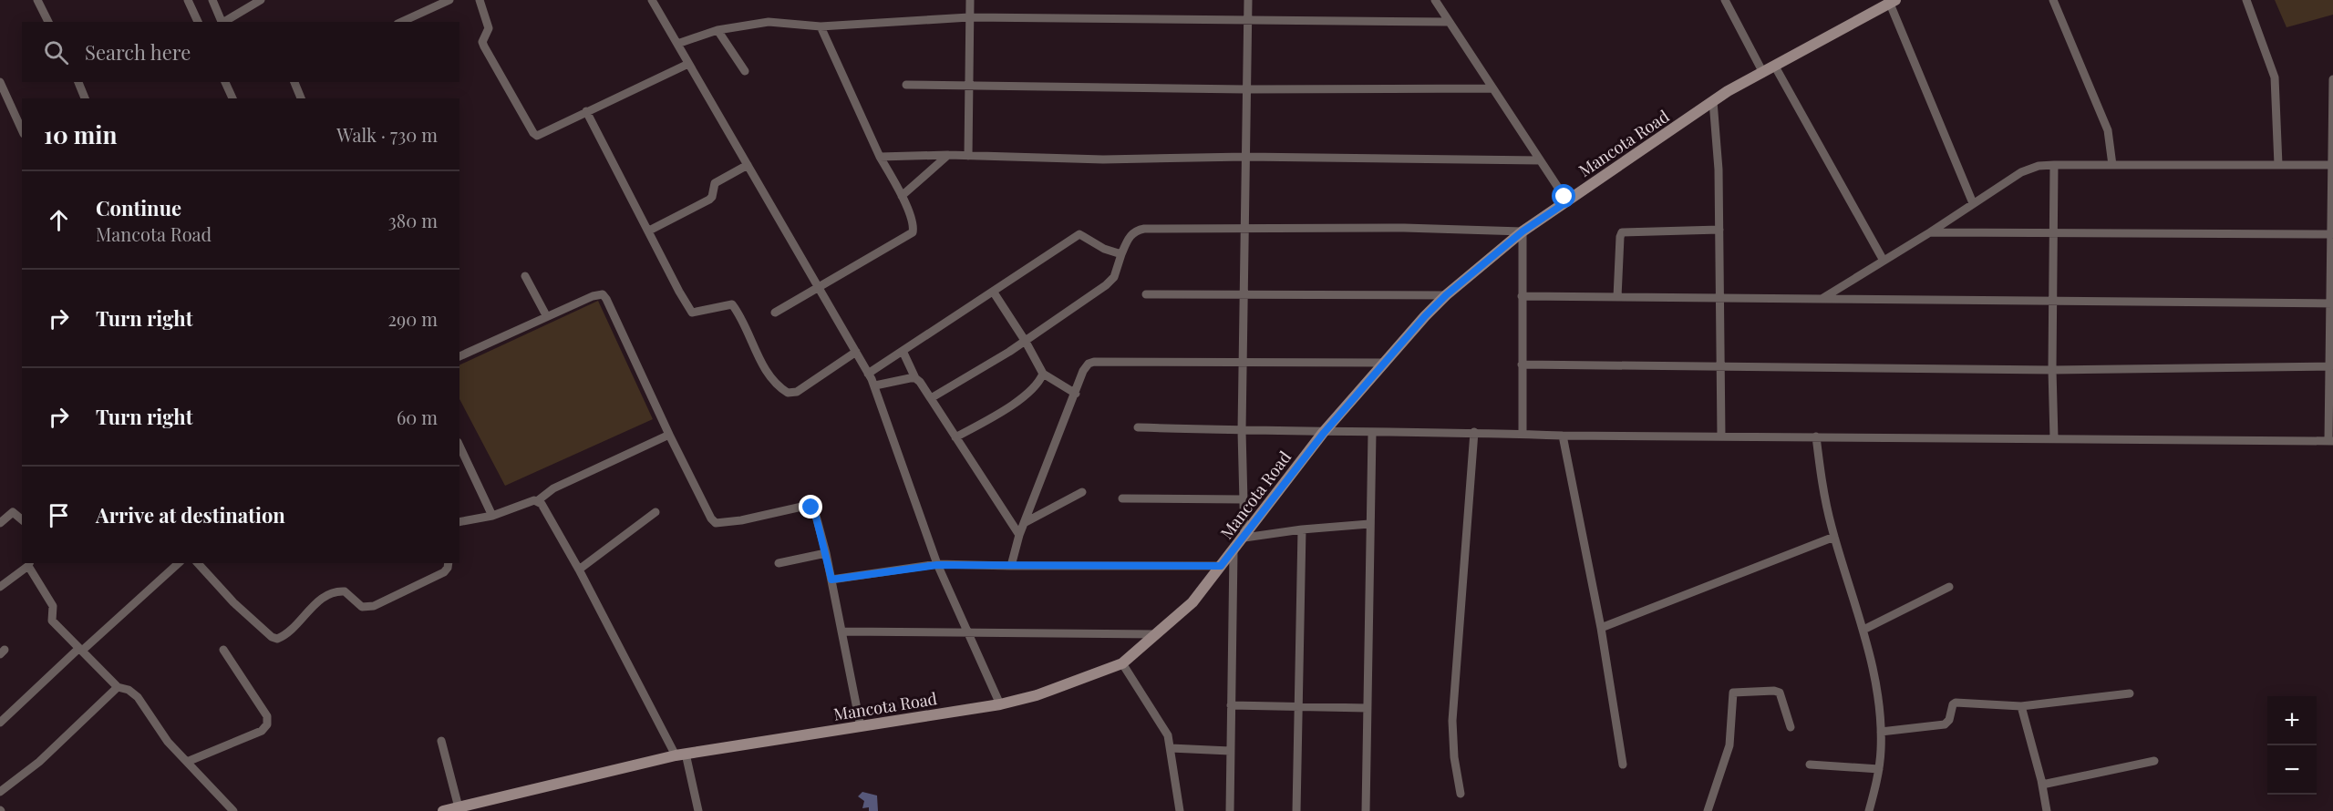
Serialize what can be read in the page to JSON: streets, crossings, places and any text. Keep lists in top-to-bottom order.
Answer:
{
  "streets": {
    "main road": ["Mancota Road"]
  },
  "page": {
    "search": "Search here",
    "heading": ["10 min", "Walk · 730 m"],
    "list": [
      ["Continue", "Mancota Road", "380 m"],
      ["Turn right", "290 m"],
      ["Turn right", "60 m"],
      "Arrive at destination"
    ],
    "map_buttons": ["+", "−"]
  }
}
